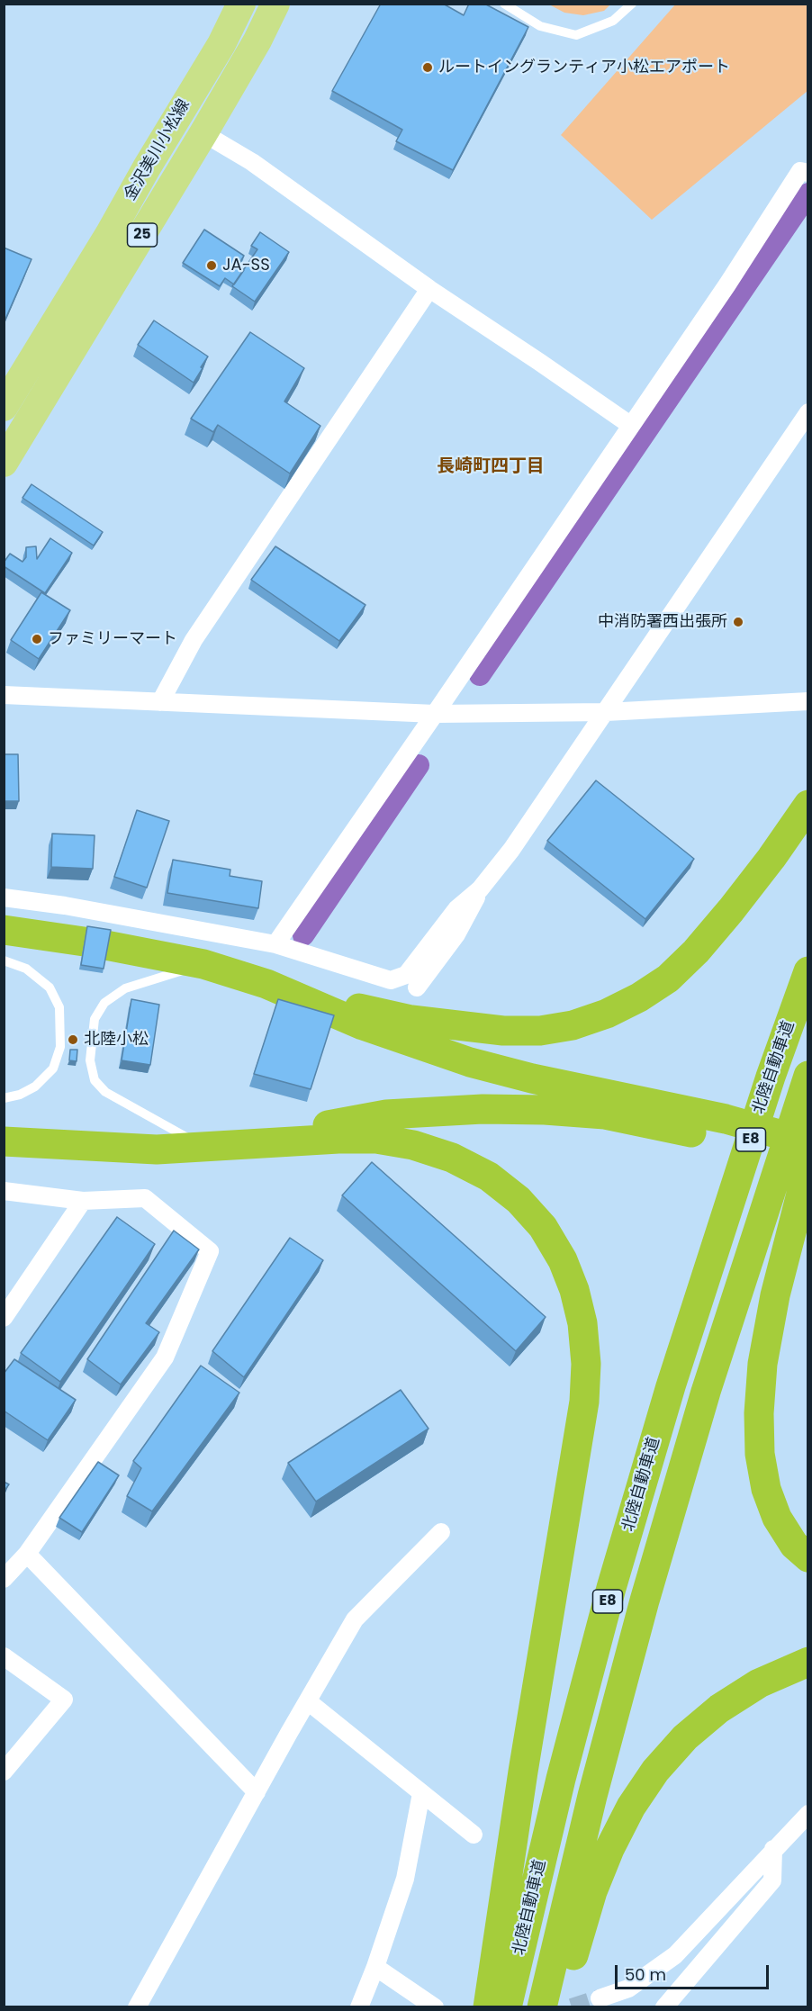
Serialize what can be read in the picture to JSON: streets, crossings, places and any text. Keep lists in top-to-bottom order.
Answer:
{
  "streets": {
    "highway": ["北陸自動車道", "E8"],
    "main road": ["金沢美川小松線", "25"]
  },
  "districts": ["長崎町四丁目"],
  "places": [
    "ルートイングランティア小松エアポート",
    "JA-SS",
    "中消防署西出張所",
    "ファミリーマート",
    "北陸小松"
  ],
  "scale_bar": "50 m"
}
